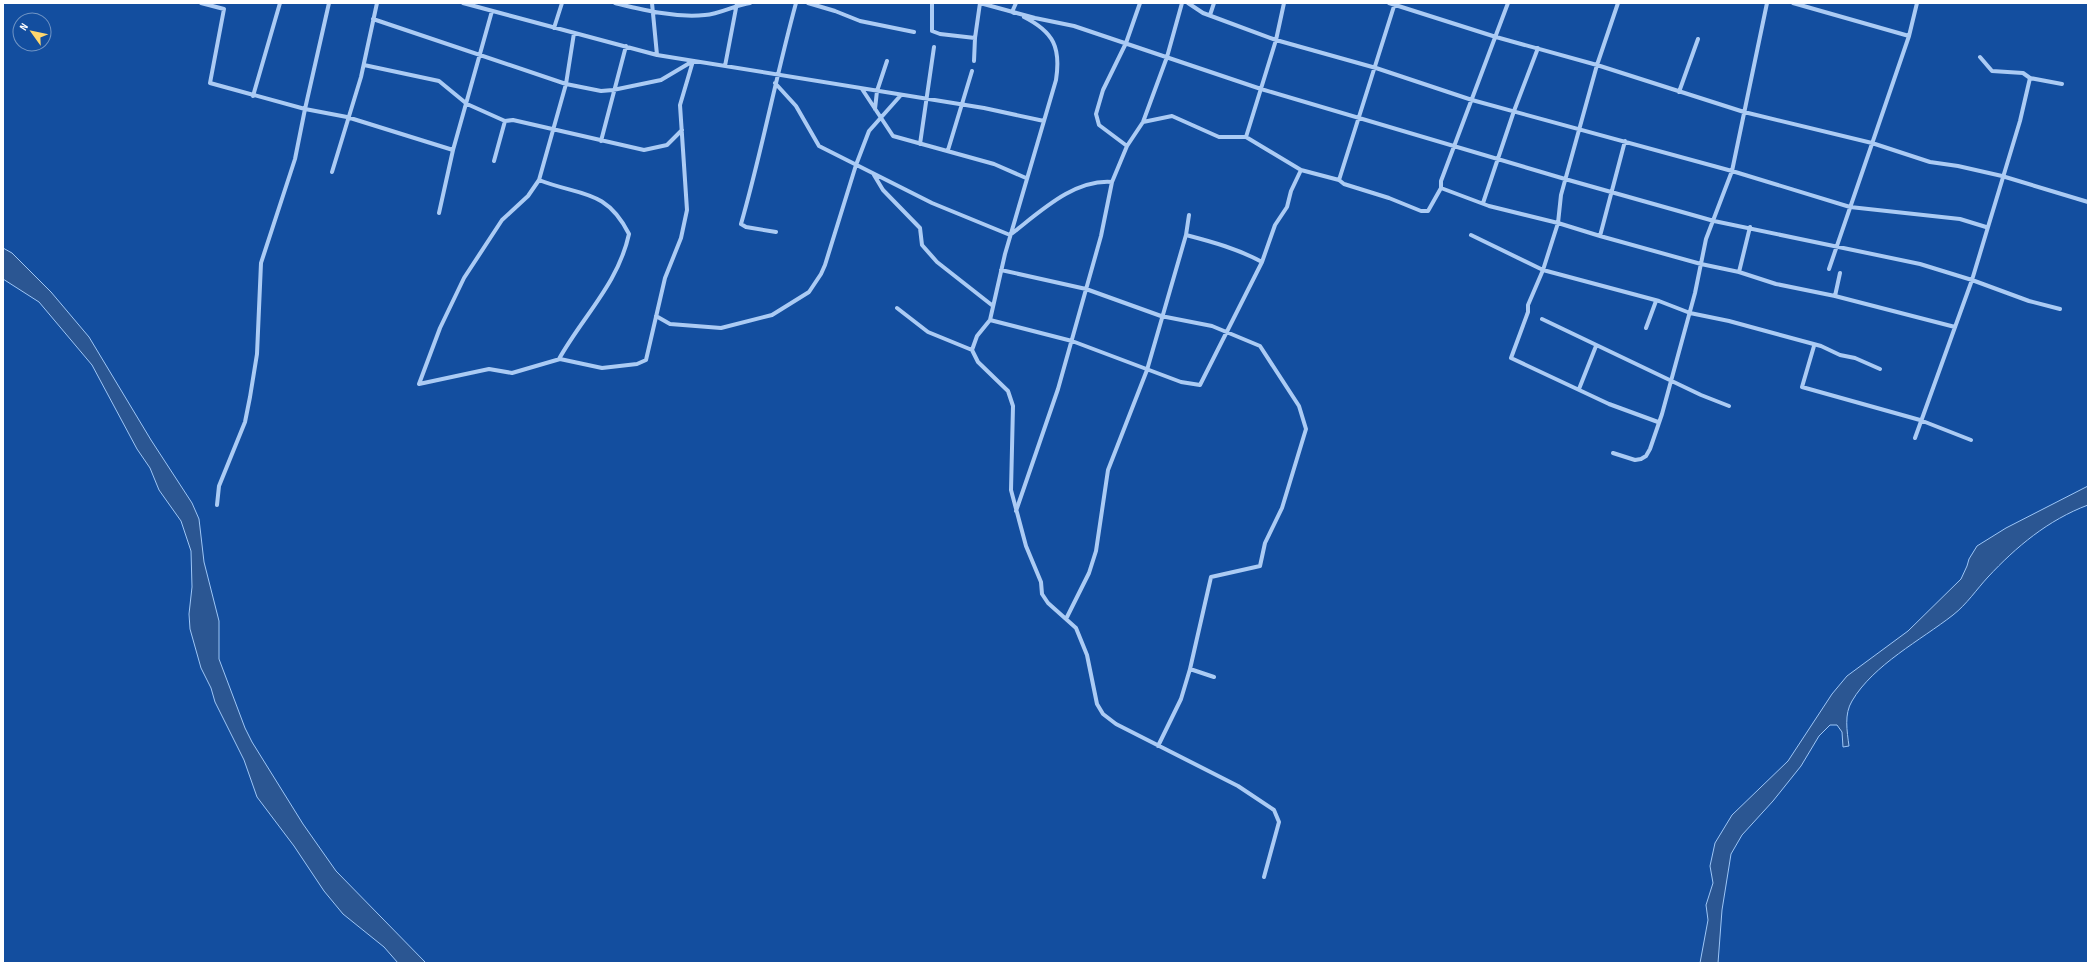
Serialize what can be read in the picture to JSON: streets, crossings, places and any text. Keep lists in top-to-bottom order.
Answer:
{
  "north": "top left"
}
